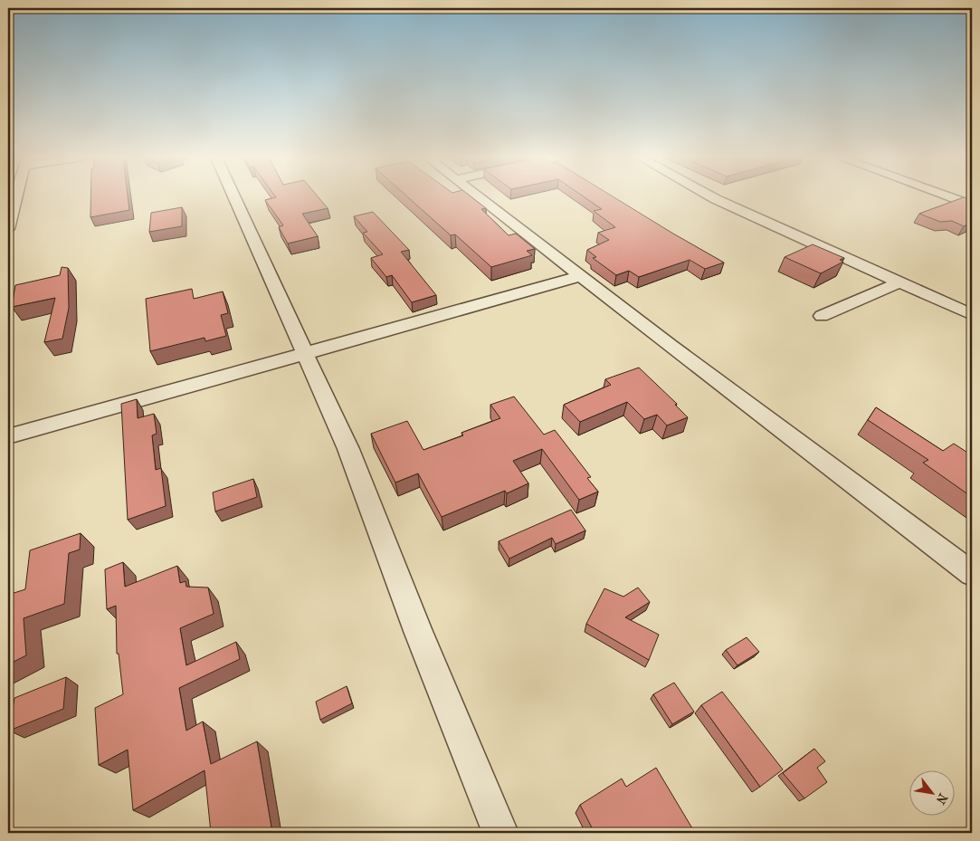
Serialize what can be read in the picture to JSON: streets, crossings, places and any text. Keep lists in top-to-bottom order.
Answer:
{
  "north": "bottom right"
}
